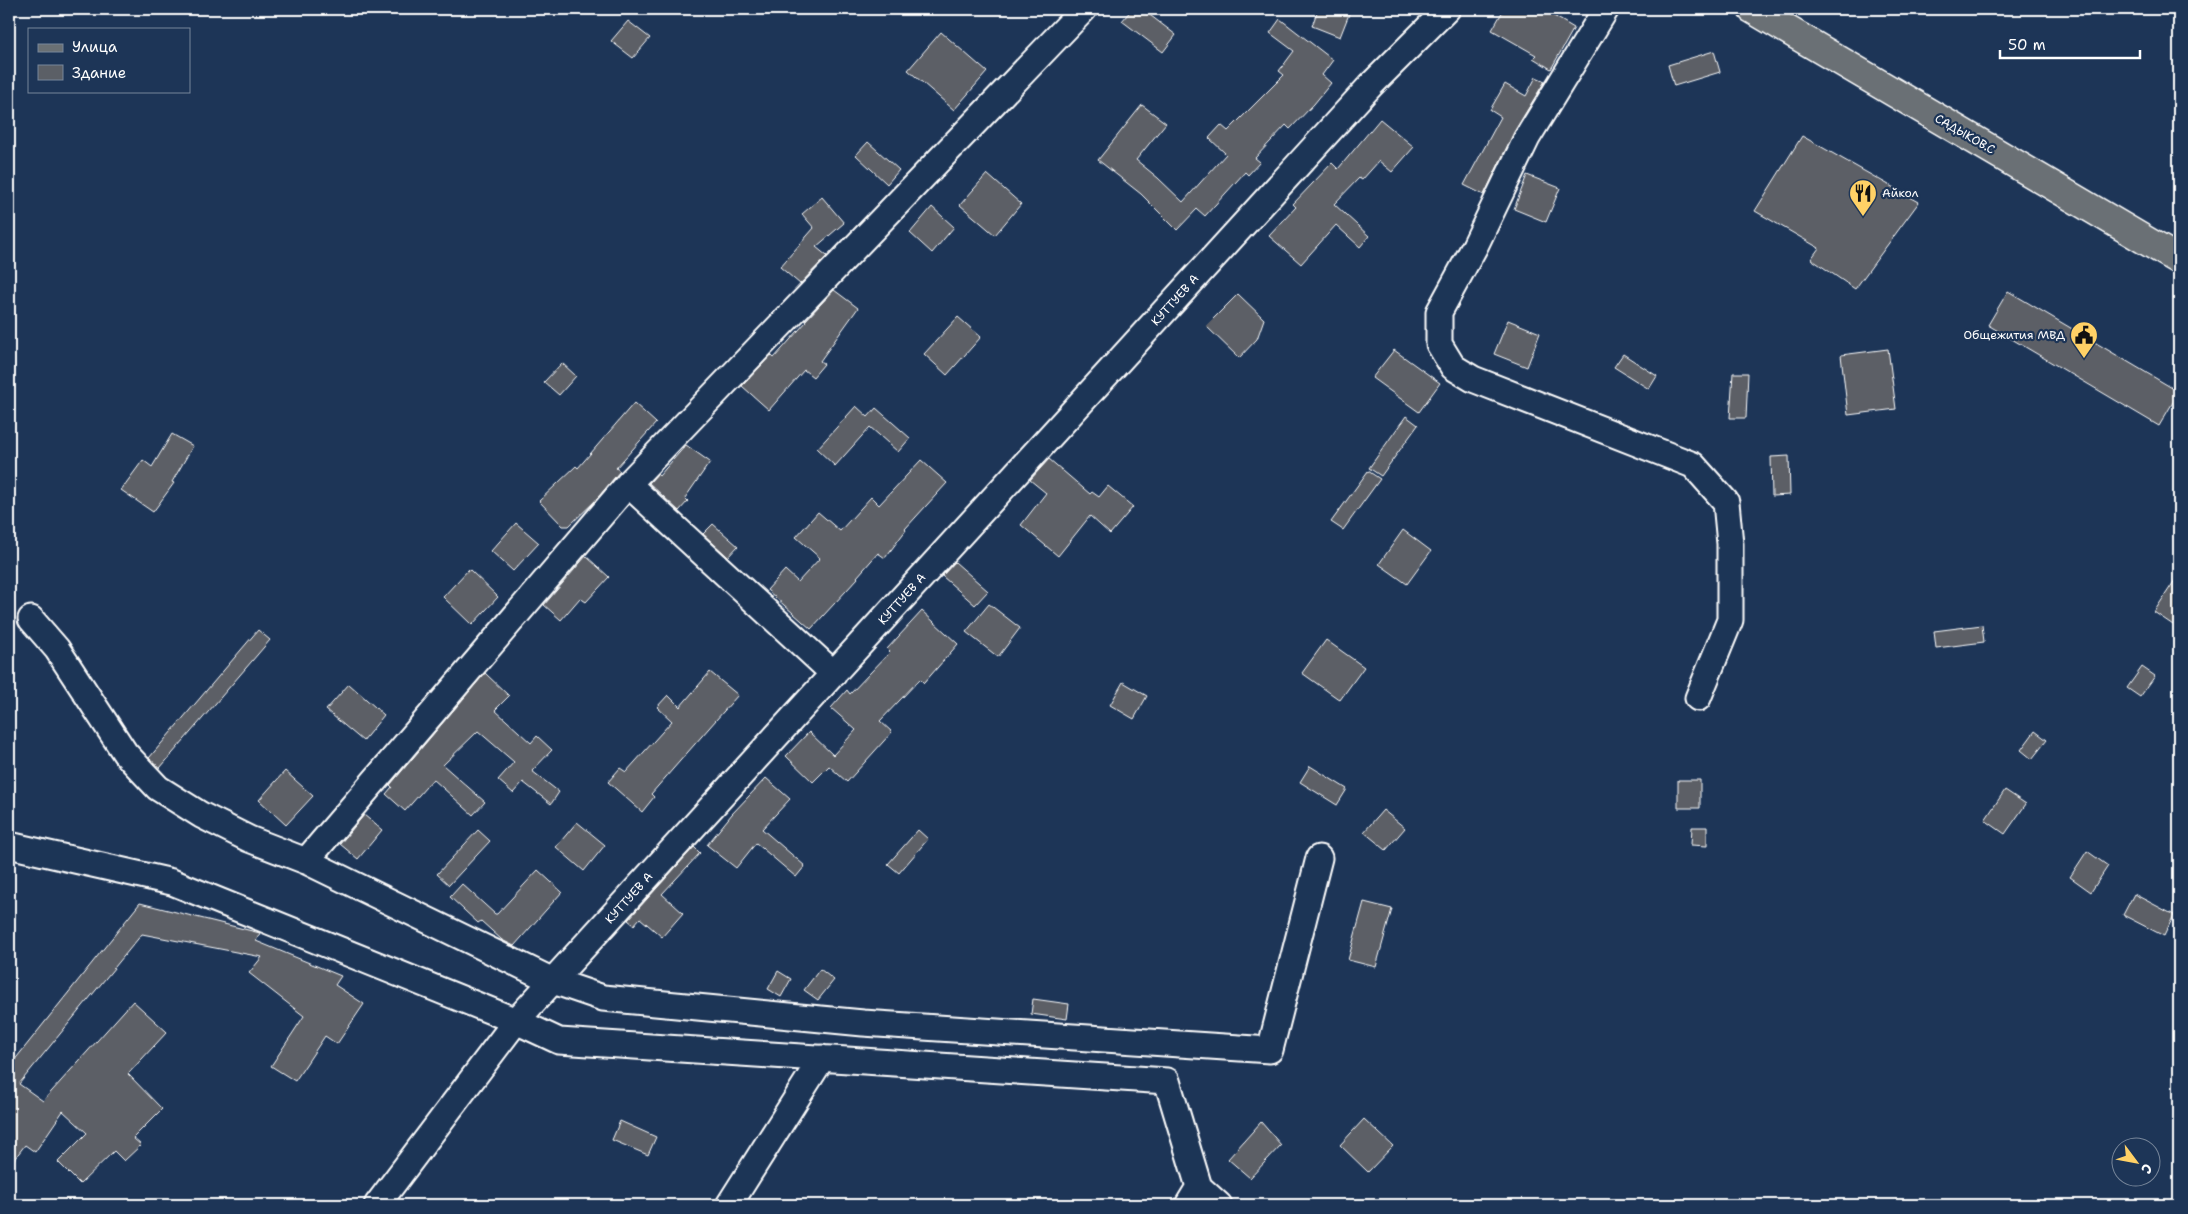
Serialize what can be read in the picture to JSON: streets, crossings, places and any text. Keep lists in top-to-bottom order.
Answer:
{
  "streets": {
    "main road": ["САДЫКОВ.С"],
    "street": ["КУТТУЕВ А"]
  },
  "places": {
    "restaurant": ["Айкол"],
    "public building": ["Общежития МВД"]
  },
  "legend": ["Улица", "Здание"],
  "scale_bar": "50 m",
  "north": "bottom right"
}
